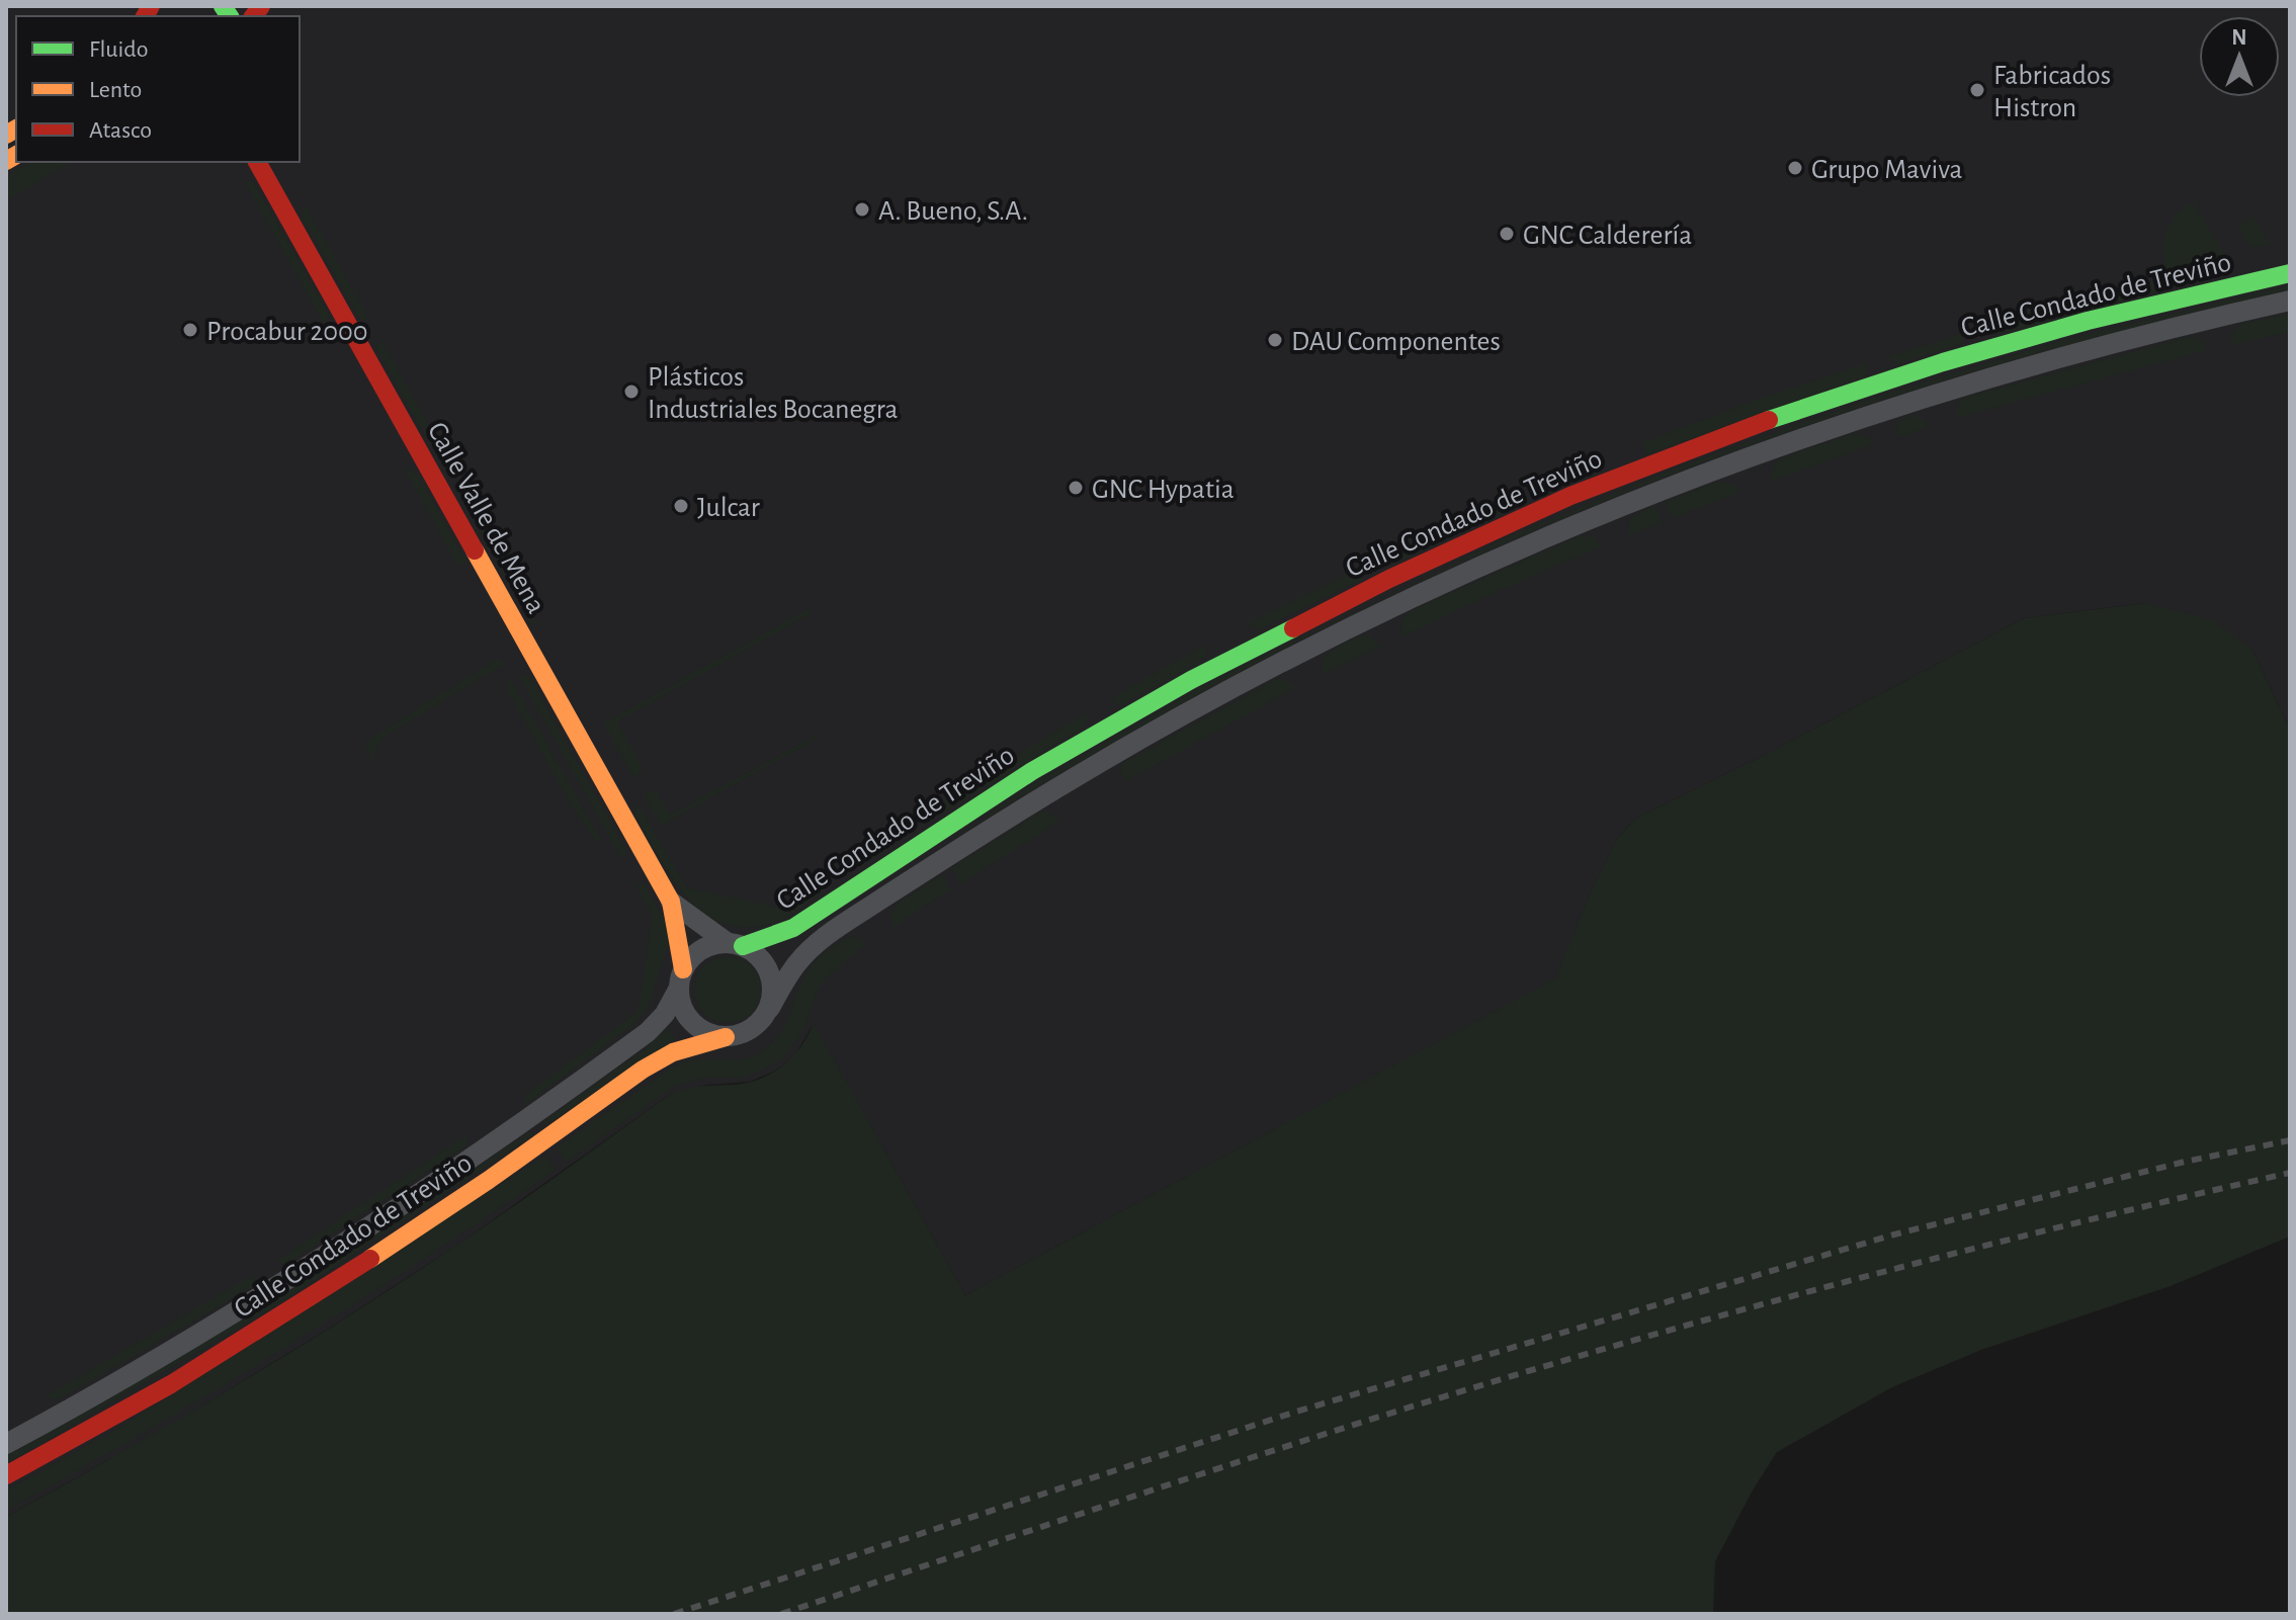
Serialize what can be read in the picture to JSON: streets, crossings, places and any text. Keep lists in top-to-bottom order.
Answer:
{
  "streets": {
    "street": ["Calle Condado de Treviño", "Calle Valle de Mena"]
  },
  "crossings": [
    ["Calle Condado de Treviño", "Calle Valle de Mena"]
  ],
  "places": [
    "Fabricados Histron",
    "Grupo Maviva",
    "A. Bueno, S.A.",
    "GNC Calderería",
    "Procabur 2000",
    "DAU Componentes",
    "Plásticos Industriales Bocanegra",
    "GNC Hypatia",
    "Julcar"
  ],
  "legend": ["Fluido", "Lento", "Atasco"],
  "north": "top"
}
